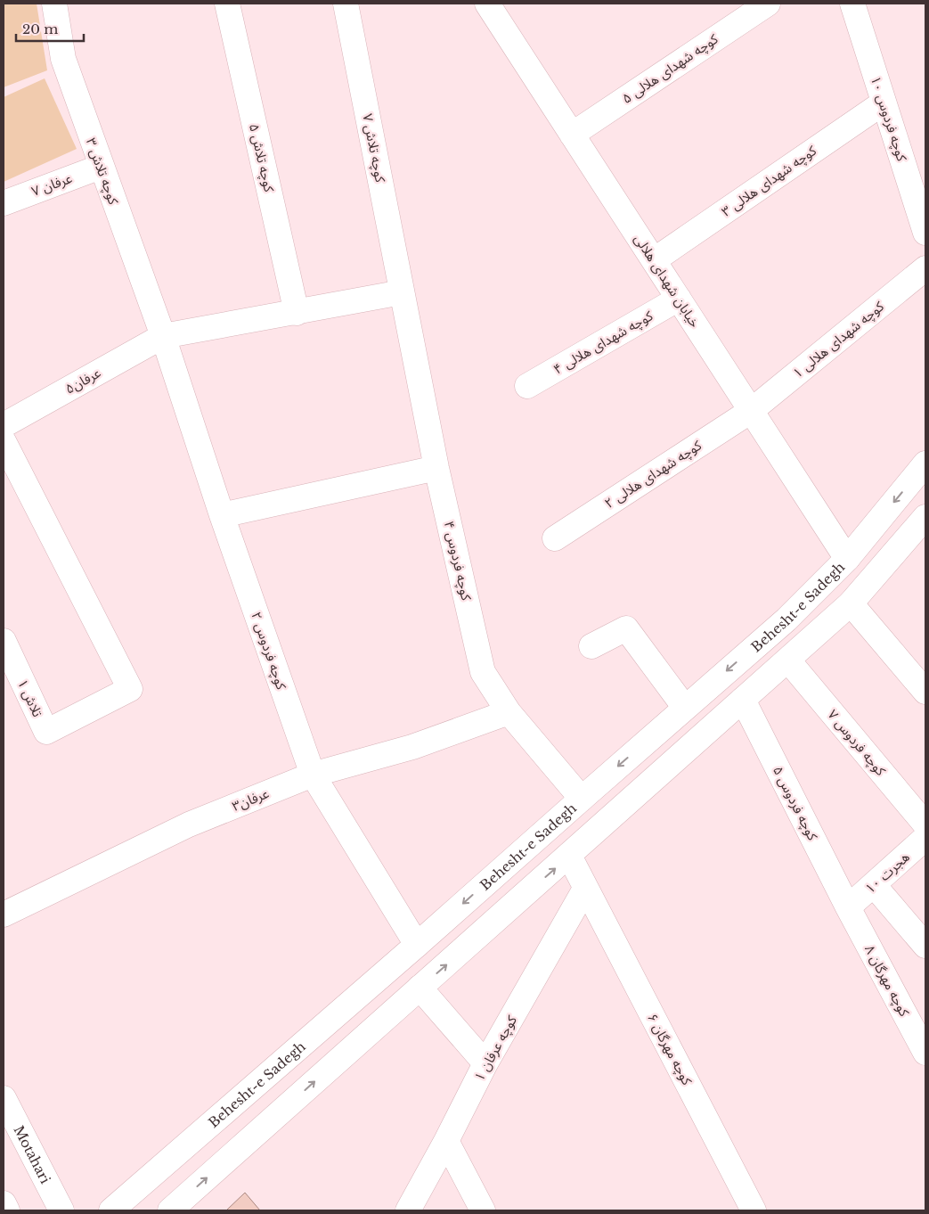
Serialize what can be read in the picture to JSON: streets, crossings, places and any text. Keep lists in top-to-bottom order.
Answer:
{
  "streets": {
    "street": [
      "کوچه شهدای هلالی ۵",
      "کوچه فردوس ۱۰",
      "کوچه تلاش ۷",
      "کوچه تلاش ۵",
      "کوچه تلاش ۳",
      "کوچه شهدای هلالی ۳",
      "عرفان ۷",
      "خیابان شهدای هلالی",
      "کوچه شهدای هلالی ۱",
      "کوچه شهدای هلالی ۴",
      "عرفان۵",
      "کوچه شهدای هلالی ۲",
      "کوچه فردوس ۴",
      "Behesht-e Sadegh",
      "کوچه فردوس ۲",
      "تلاش ۱",
      "کوچه فردوس ۷",
      "عرفان۳",
      "کوچه فردوس ۵",
      "هجرت ۱۰",
      "کوچه مهرگان ۸",
      "کوچه عرفان ۱",
      "کوچه مهرگان ۶",
      "Motahari"
    ]
  },
  "crossings": [
    ["کوچه شهدای هلالی ۵", "خیابان شهدای هلالی"],
    ["کوچه فردوس ۱۰", "کوچه شهدای هلالی ۳"],
    ["کوچه تلاش ۷", "عرفان۵"],
    ["کوچه تلاش ۷", "کوچه فردوس ۴"],
    ["کوچه تلاش ۵", "عرفان۵"],
    ["کوچه تلاش ۳", "عرفان ۷"],
    ["کوچه تلاش ۳", "عرفان۵"],
    ["کوچه تلاش ۳", "کوچه فردوس ۲"],
    ["کوچه شهدای هلالی ۳", "خیابان شهدای هلالی"],
    ["خیابان شهدای هلالی", "کوچه شهدای هلالی ۱"],
    ["خیابان شهدای هلالی", "کوچه شهدای هلالی ۴"],
    ["خیابان شهدای هلالی", "کوچه شهدای هلالی ۲"],
    ["خیابان شهدای هلالی", "Behesht-e Sadegh"],
    ["کوچه شهدای هلالی ۱", "کوچه شهدای هلالی ۲"],
    ["عرفان۵", "کوچه فردوس ۴"],
    ["عرفان۵", "کوچه فردوس ۲"],
    ["کوچه فردوس ۴", "Behesht-e Sadegh"],
    ["کوچه فردوس ۴", "عرفان۳"],
    ["Behesht-e Sadegh", "کوچه فردوس ۲"],
    ["کوچه فردوس ۲", "عرفان۳"],
    ["کوچه فردوس ۵", "هجرت ۱۰"],
    ["کوچه فردوس ۵", "کوچه مهرگان ۸"],
    ["هجرت ۱۰", "کوچه مهرگان ۸"],
    ["کوچه عرفان ۱", "کوچه مهرگان ۶"]
  ],
  "scale_bar": "20 m"
}
